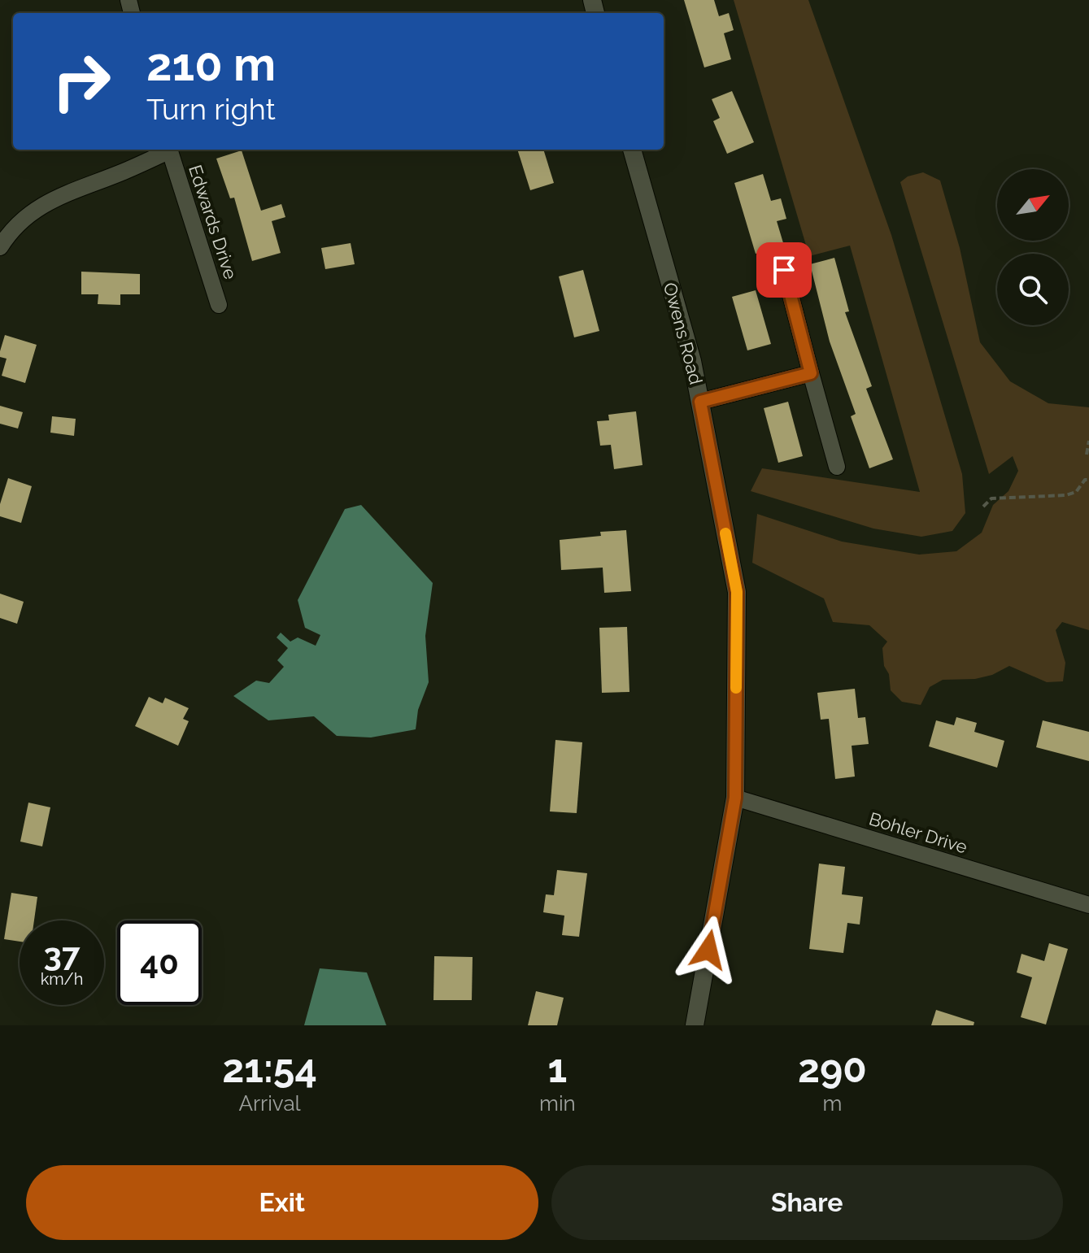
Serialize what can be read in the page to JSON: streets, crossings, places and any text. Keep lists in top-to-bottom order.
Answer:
{
  "streets": {
    "street": ["Edwards Drive", "Owens Road", "Bohler Drive"]
  },
  "crossings": [
    ["Owens Road", "Bohler Drive"]
  ],
  "north": "top right",
  "page": {
    "turn": ["210 m", "Turn right"],
    "speed": "37 km/h",
    "limit": "40",
    "eta": [
      "21:54",
      "Arrival",
      "1",
      "min",
      "290",
      "m"
    ],
    "buttons": ["Exit", "Share"]
  }
}
